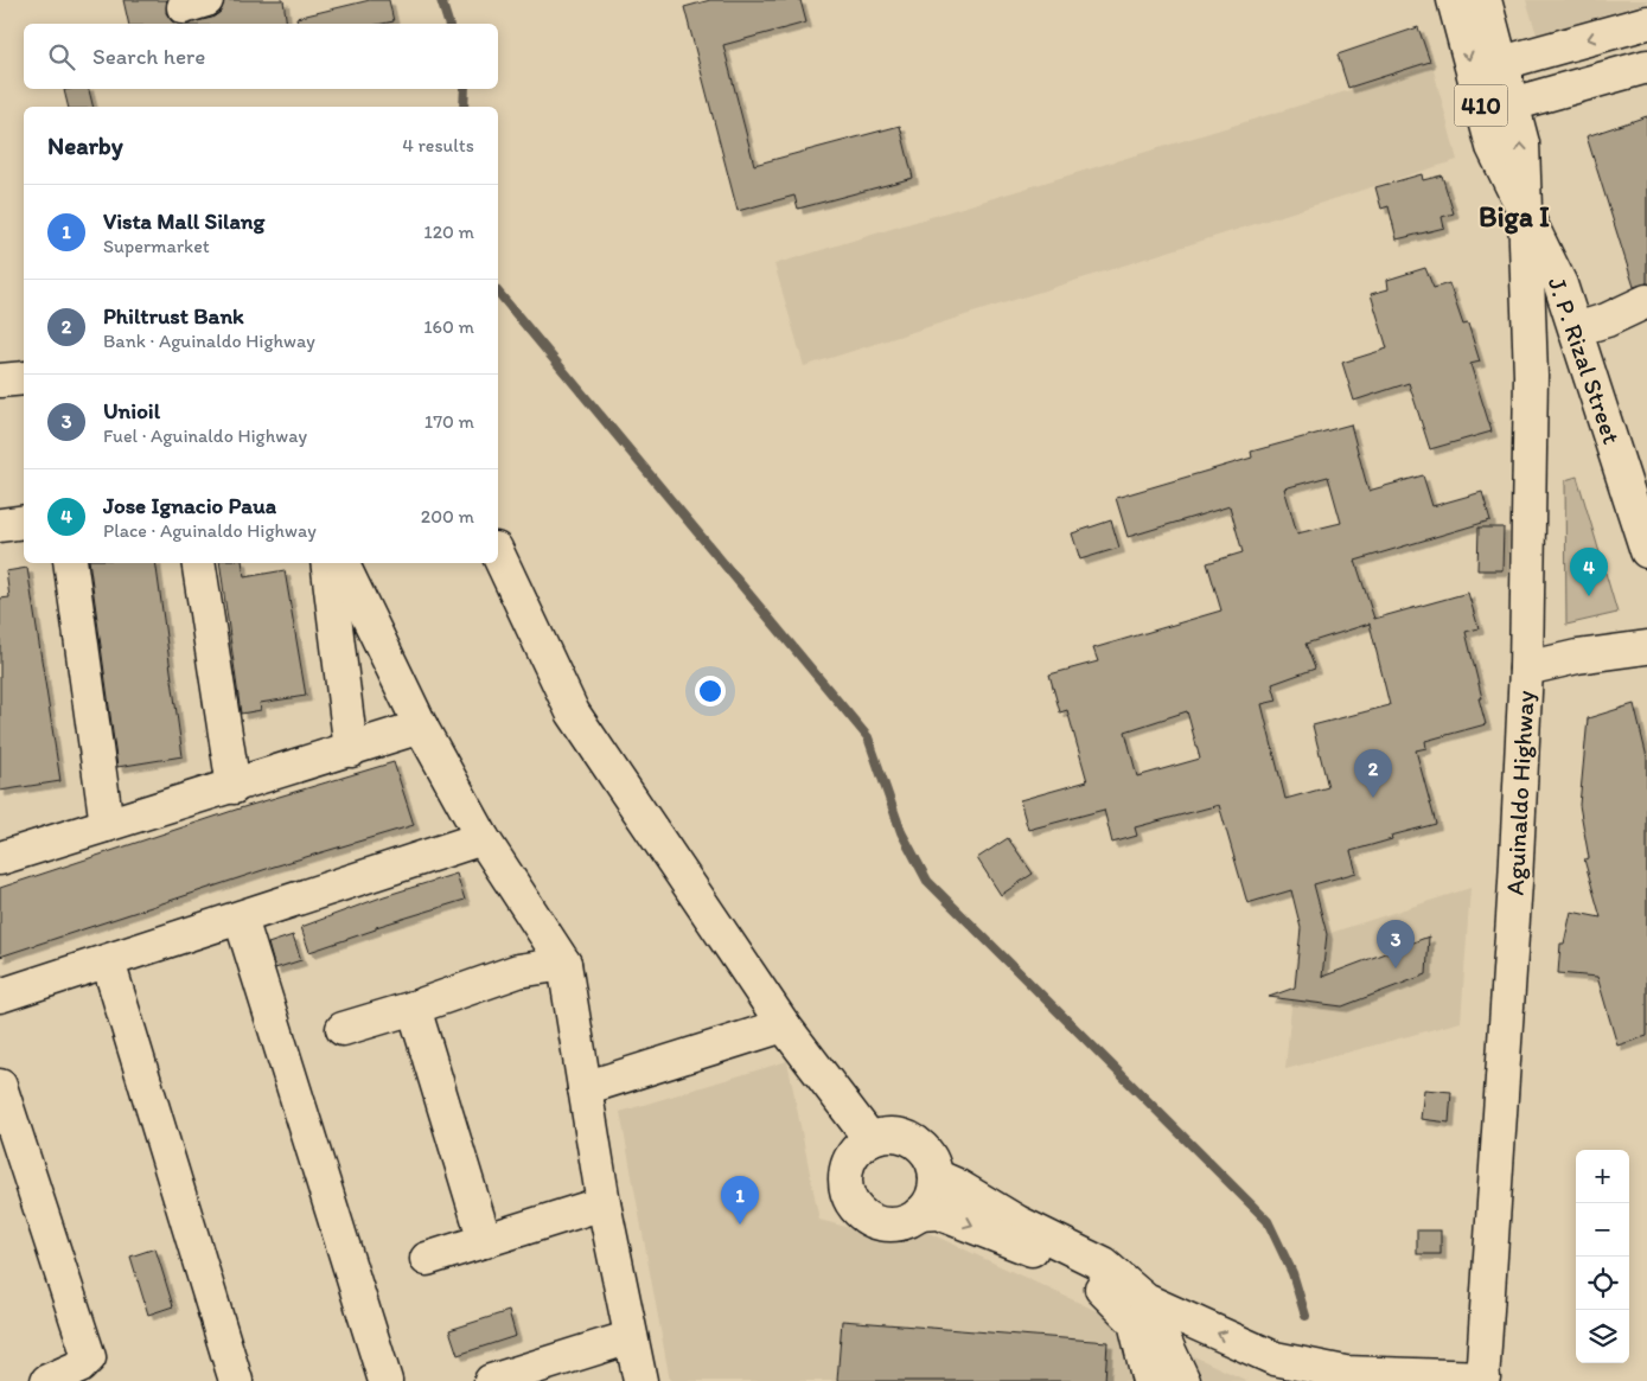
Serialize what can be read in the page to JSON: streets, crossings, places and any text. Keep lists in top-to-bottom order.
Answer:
{
  "streets": {
    "street": ["410", "J. P. Rizal Street", "Aguinaldo Highway"]
  },
  "crossings": [
    ["J. P. Rizal Street", "Aguinaldo Highway"]
  ],
  "districts": ["Biga I"],
  "page": {
    "search": "Search here",
    "heading": ["Nearby", "4 results"],
    "list": [
      {
        "mark": "1",
        "name": "Vista Mall Silang",
        "note": "Supermarket",
        "value": "120 m"
      },
      {
        "mark": "2",
        "name": "Philtrust Bank",
        "note": "Bank · Aguinaldo Highway",
        "value": "160 m"
      },
      {
        "mark": "3",
        "name": "Unioil",
        "note": "Fuel · Aguinaldo Highway",
        "value": "170 m"
      },
      {
        "mark": "4",
        "name": "Jose Ignacio Paua",
        "note": "Place · Aguinaldo Highway",
        "value": "200 m"
      }
    ],
    "pins": [
      "4",
      "2",
      "3",
      "1"
    ],
    "map_buttons": ["+", "−"]
  }
}
